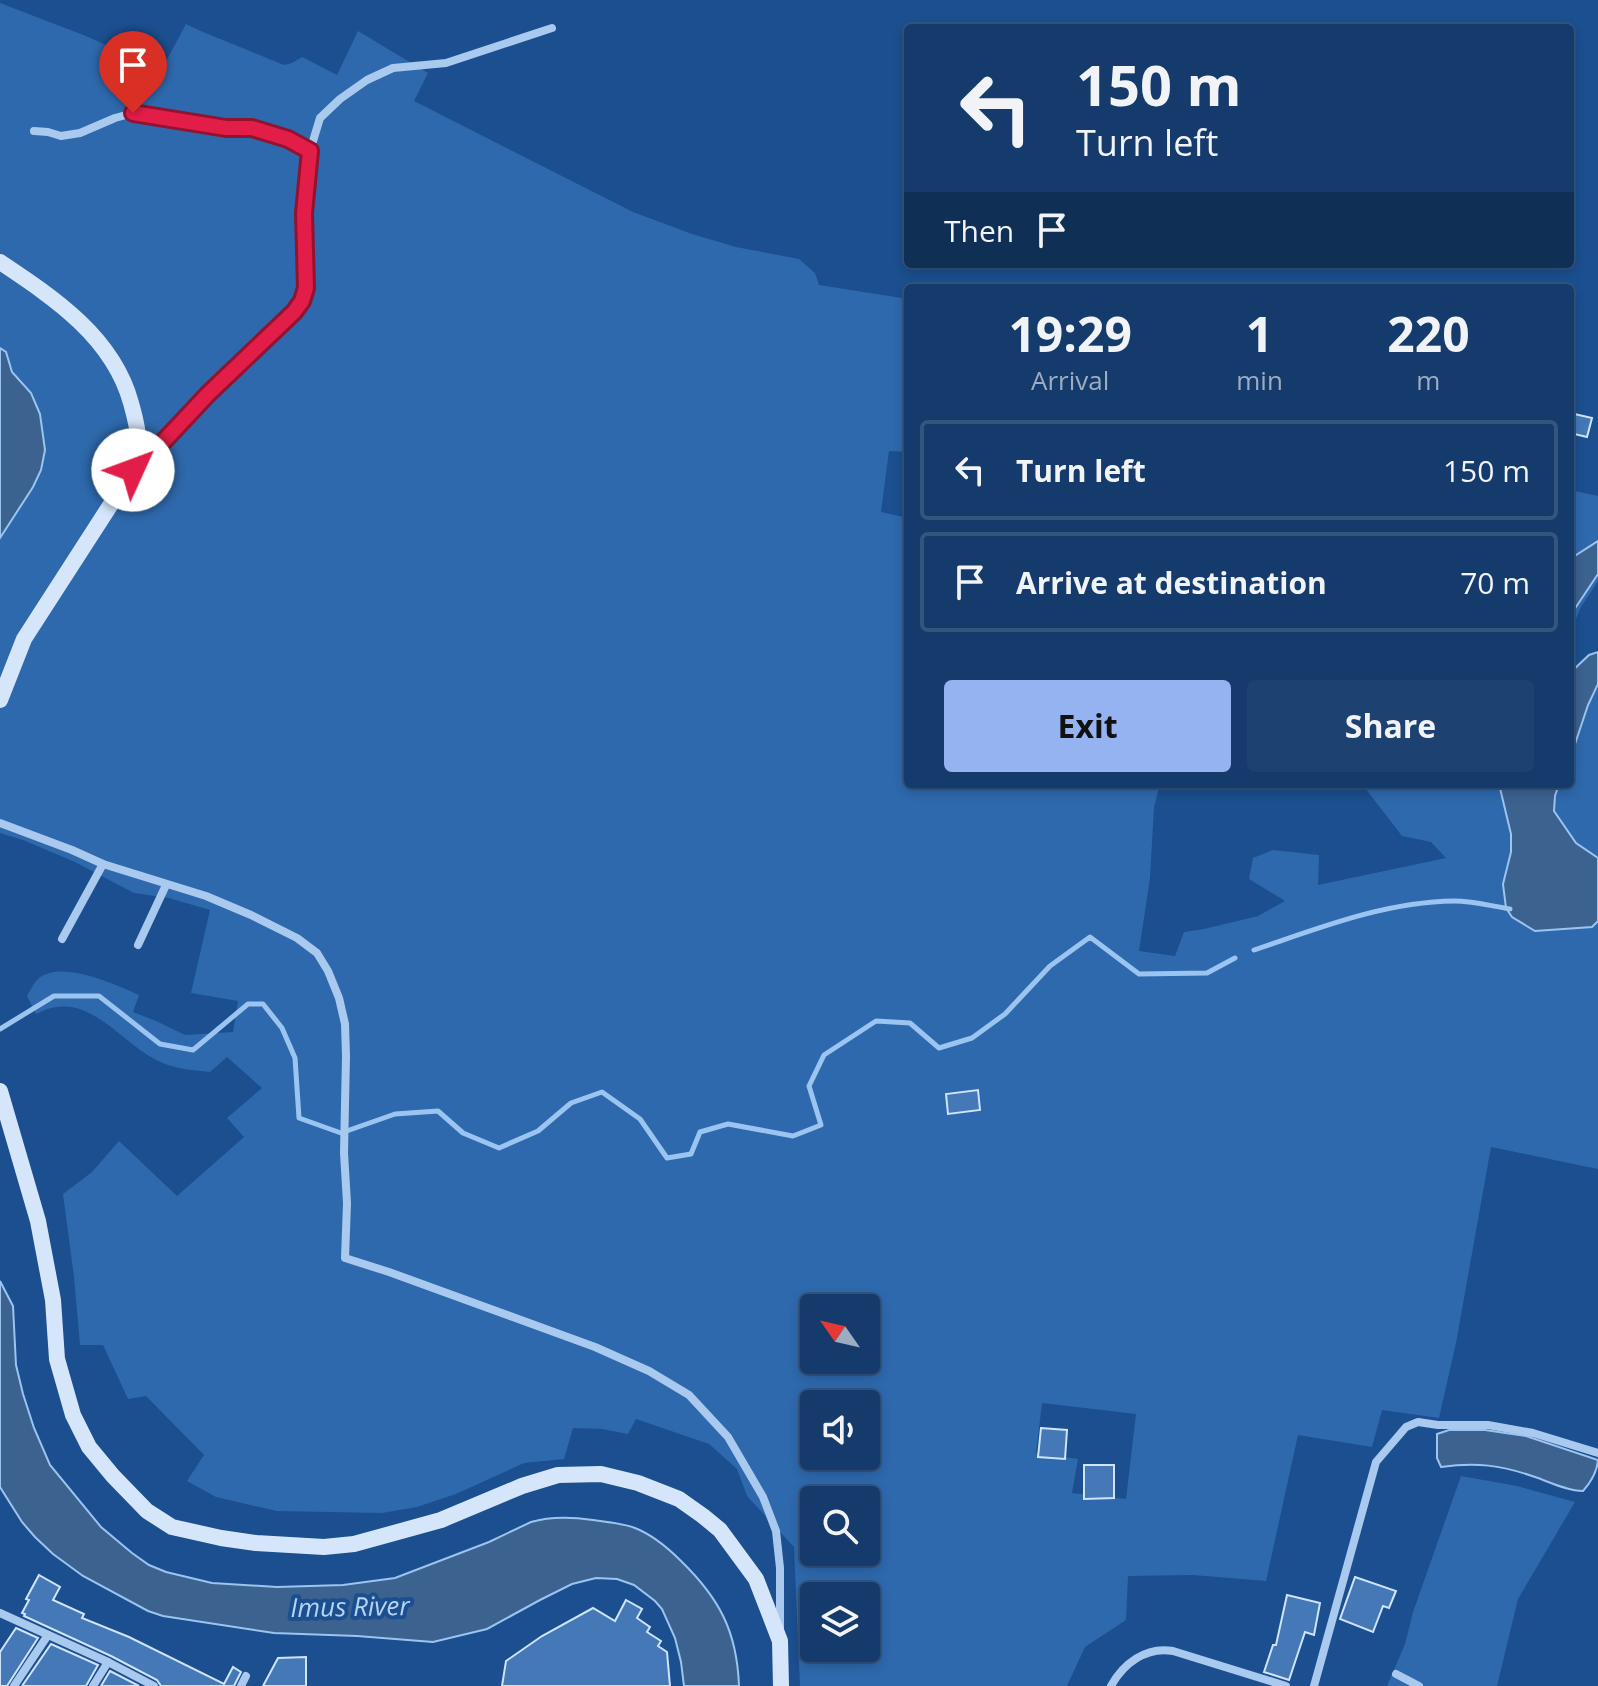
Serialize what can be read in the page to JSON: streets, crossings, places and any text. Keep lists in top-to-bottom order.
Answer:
{
  "water": ["Imus River"],
  "north": "top left",
  "page": {
    "turn": ["150 m", "Turn left"],
    "then": "Then",
    "eta": [
      "19:29",
      "Arrival",
      "1",
      "min",
      "220",
      "m"
    ],
    "list": [
      {
        "name": "Turn left",
        "value": "150 m"
      },
      {
        "name": "Arrive at destination",
        "value": "70 m"
      }
    ],
    "buttons": ["Exit", "Share"]
  }
}
